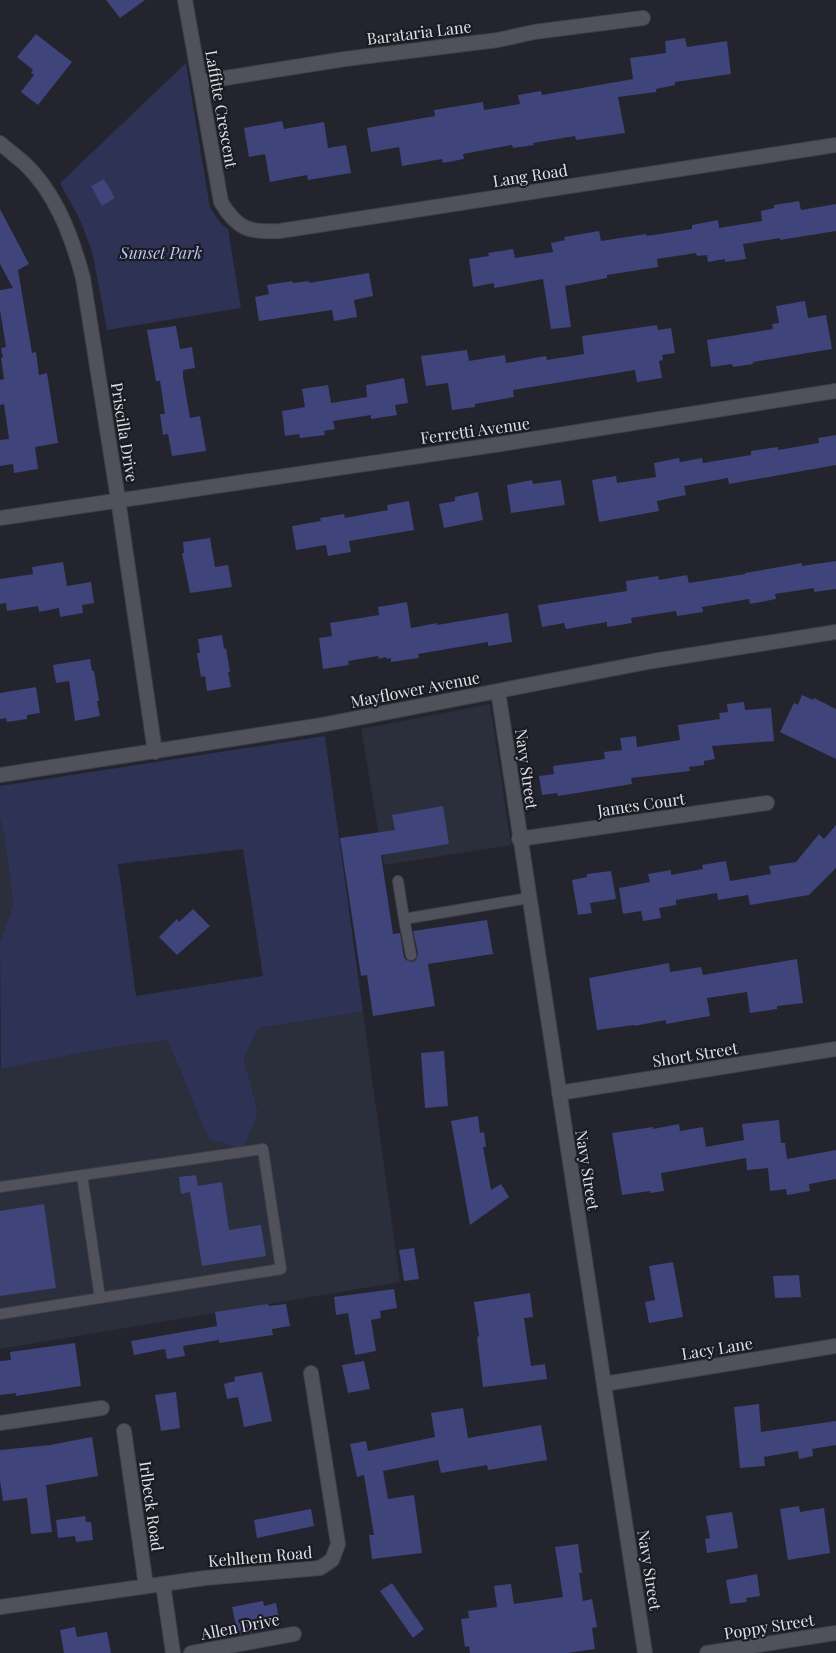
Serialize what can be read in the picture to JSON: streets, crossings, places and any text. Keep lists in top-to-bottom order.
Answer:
{
  "streets": {
    "street": [
      "Barataria Lane",
      "Laffitte Crescent",
      "Lang Road",
      "Ferretti Avenue",
      "Priscilla Drive",
      "Mayflower Avenue",
      "Navy Street",
      "James Court",
      "Short Street",
      "Lacy Lane",
      "Irlbeck Road",
      "Kehlhem Road",
      "Allen Drive",
      "Poppy Street"
    ]
  },
  "crossings": [
    ["Barataria Lane", "Laffitte Crescent"],
    ["Laffitte Crescent", "Lang Road"],
    ["Ferretti Avenue", "Priscilla Drive"],
    ["Priscilla Drive", "Mayflower Avenue"],
    ["Mayflower Avenue", "Navy Street"],
    ["Navy Street", "James Court"],
    ["Navy Street", "Short Street"],
    ["Navy Street", "Lacy Lane"],
    ["Irlbeck Road", "Kehlhem Road"]
  ],
  "parks": ["Sunset Park"]
}
